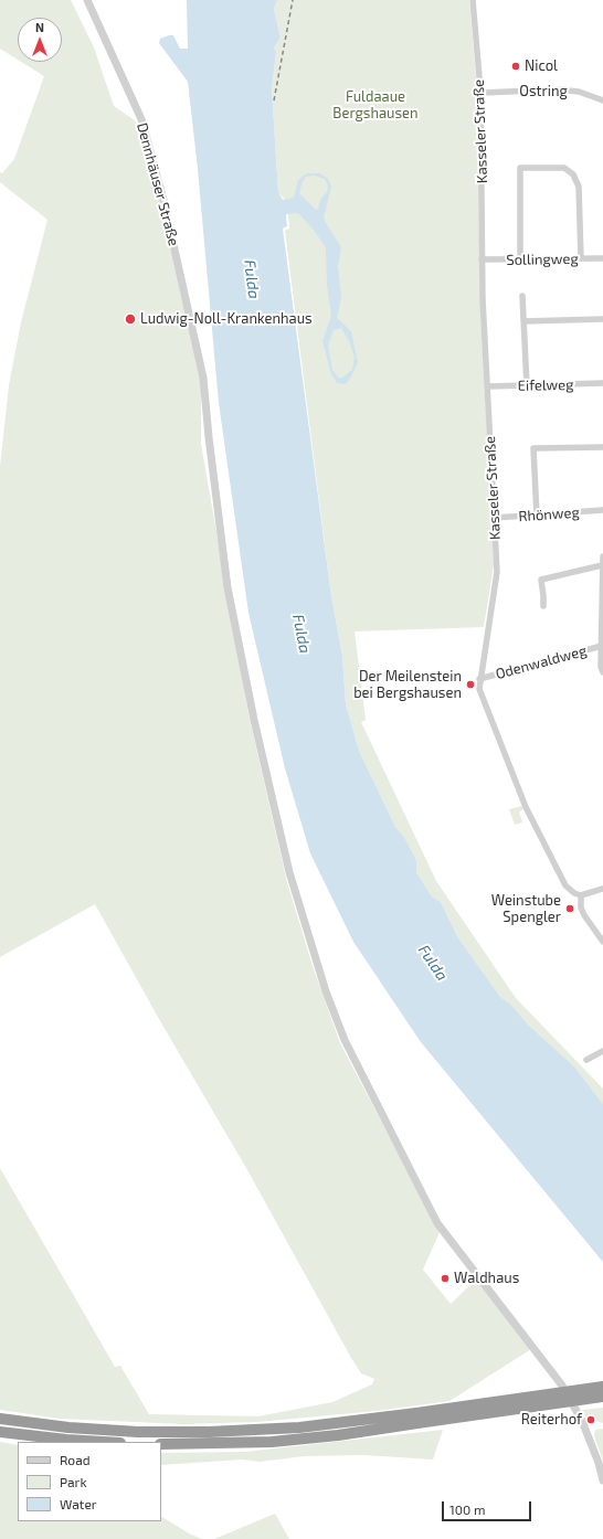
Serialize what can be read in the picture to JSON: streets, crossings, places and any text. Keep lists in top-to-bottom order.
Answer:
{
  "streets": {
    "street": [
      "Ostring",
      "Kasseler Straße",
      "Dennhäuser Straße",
      "Sollingweg",
      "Eifelweg",
      "Rhönweg",
      "Odenwaldweg"
    ]
  },
  "crossings": [
    ["Ostring", "Kasseler Straße"],
    ["Kasseler Straße", "Sollingweg"],
    ["Kasseler Straße", "Eifelweg"],
    ["Kasseler Straße", "Rhönweg"],
    ["Kasseler Straße", "Odenwaldweg"]
  ],
  "water": ["Fulda"],
  "parks": ["Fuldaaue Bergshausen"],
  "places": [
    "Nicol",
    "Ludwig-Noll-Krankenhaus",
    "Der Meilenstein bei Bergshausen",
    "Weinstube Spengler",
    "Waldhaus",
    "Reiterhof"
  ],
  "legend": ["Road", "Park", "Water"],
  "scale_bar": "100 m",
  "north": "top"
}
